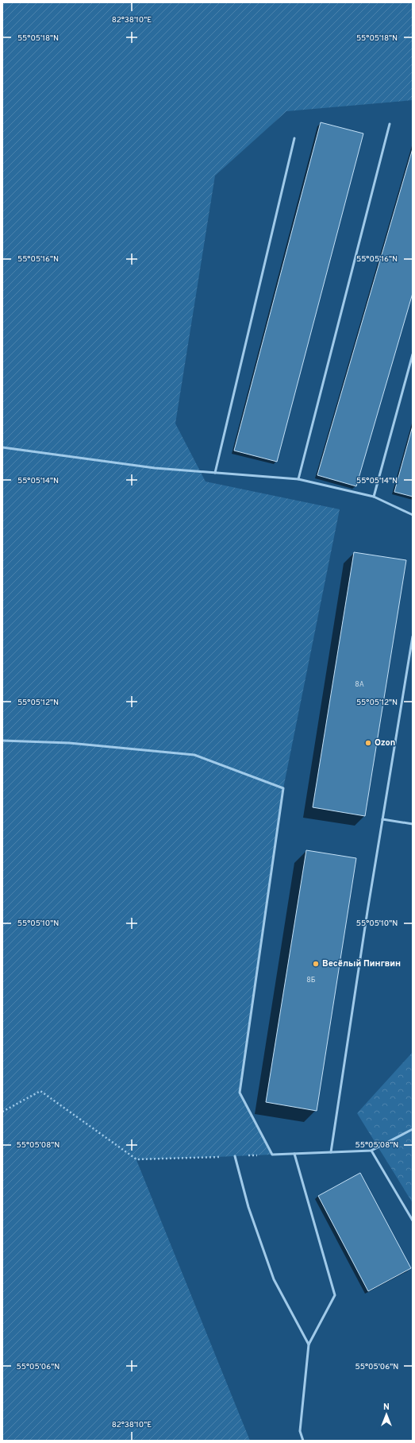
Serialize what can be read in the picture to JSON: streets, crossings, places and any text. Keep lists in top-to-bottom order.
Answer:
{
  "places": ["Ozon", "Весёлый Пингвин"],
  "house_numbers": ["8А", "8Б"],
  "north": "top",
  "coordinates": [
    "82°38'10\"E",
    "55°05'18\"N",
    "55°05'16\"N",
    "55°05'14\"N",
    "55°05'12\"N",
    "55°05'10\"N",
    "55°05'08\"N",
    "55°05'06\"N"
  ]
}
